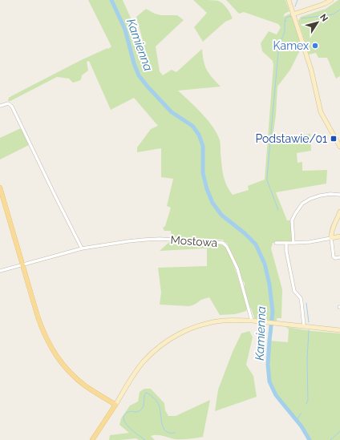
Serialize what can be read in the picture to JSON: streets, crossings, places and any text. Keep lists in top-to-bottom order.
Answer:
{
  "streets": {
    "street": ["Mostowa"]
  },
  "water": ["Kamienna"],
  "places": {
    "other": ["Kamex"],
    "transit": ["Podstawie/01"]
  },
  "north": "top right"
}
